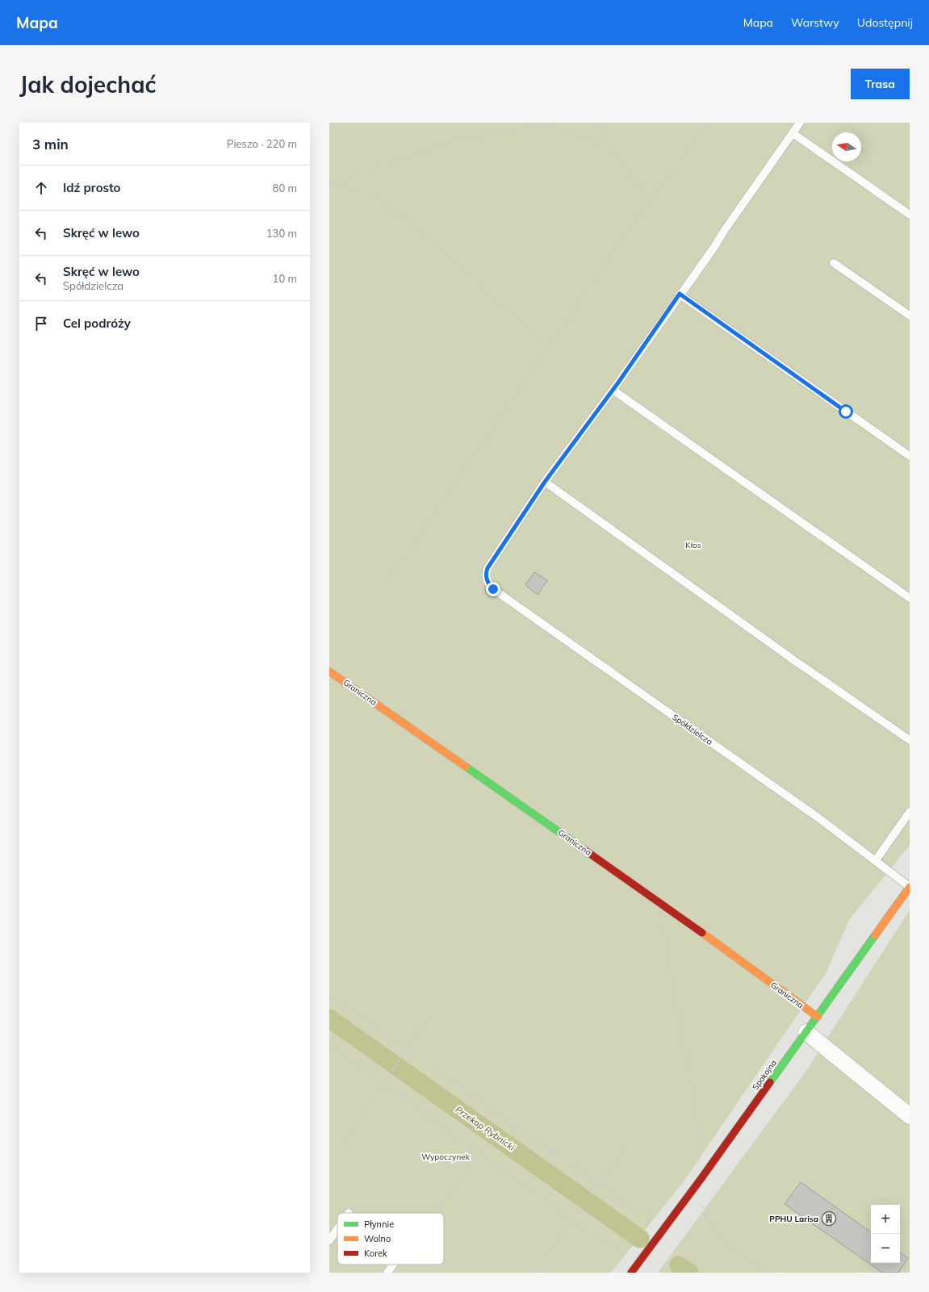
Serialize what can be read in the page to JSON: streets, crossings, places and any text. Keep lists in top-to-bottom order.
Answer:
{
  "streets": {
    "street": ["Graniczna", "Spokojna"],
    "lane": ["Spółdzielcza"]
  },
  "crossings": [
    ["Graniczna", "Spokojna"],
    ["Spółdzielcza", "Spokojna"]
  ],
  "water": ["Przekop Rybnicki"],
  "parks": ["Kłos", "Wypoczynek"],
  "places": {
    "building": ["PPHU Larisa"]
  },
  "legend": ["Płynnie", "Wolno", "Korek"],
  "north": "left",
  "page": {
    "header": "Mapa",
    "nav": ["Mapa", "Warstwy", "Udostępnij"],
    "buttons": "Trasa",
    "title": "Jak dojechać",
    "heading": ["3 min", "Pieszo · 220 m"],
    "list": [
      ["Idź prosto", "80 m"],
      ["Skręć w lewo", "130 m"],
      ["Skręć w lewo", "Spółdzielcza", "10 m"],
      "Cel podróży"
    ],
    "map_buttons": ["+", "−"]
  }
}
